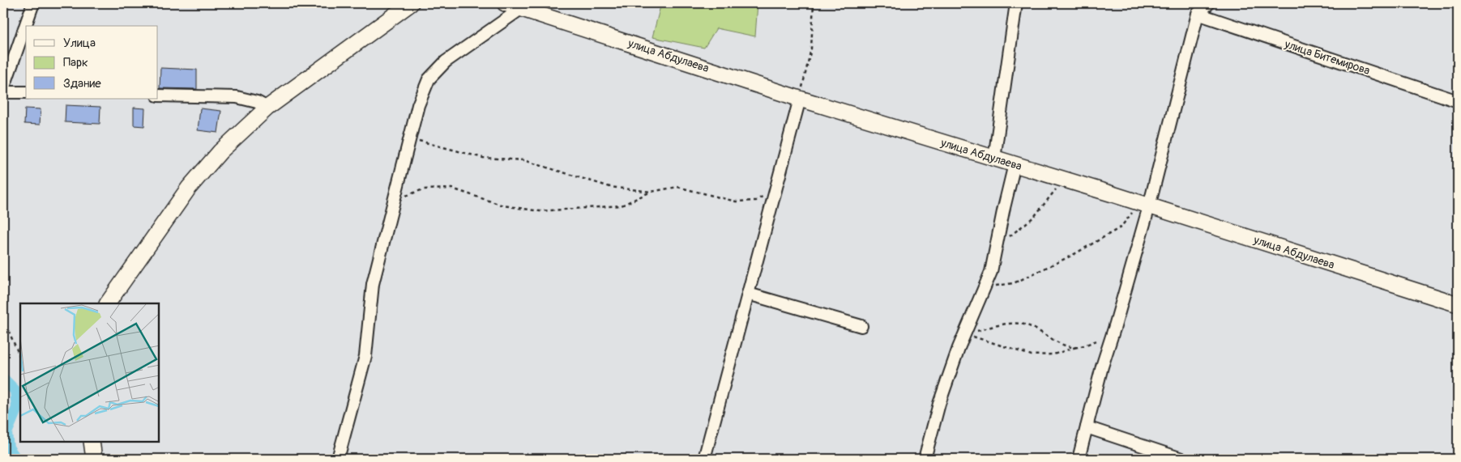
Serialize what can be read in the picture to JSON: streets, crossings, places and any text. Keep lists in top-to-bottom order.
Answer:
{
  "streets": {
    "main road": ["улица Абдулаева"],
    "street": ["улица Битемирова"]
  },
  "legend": ["Улица", "Парк", "Здание"]
}
